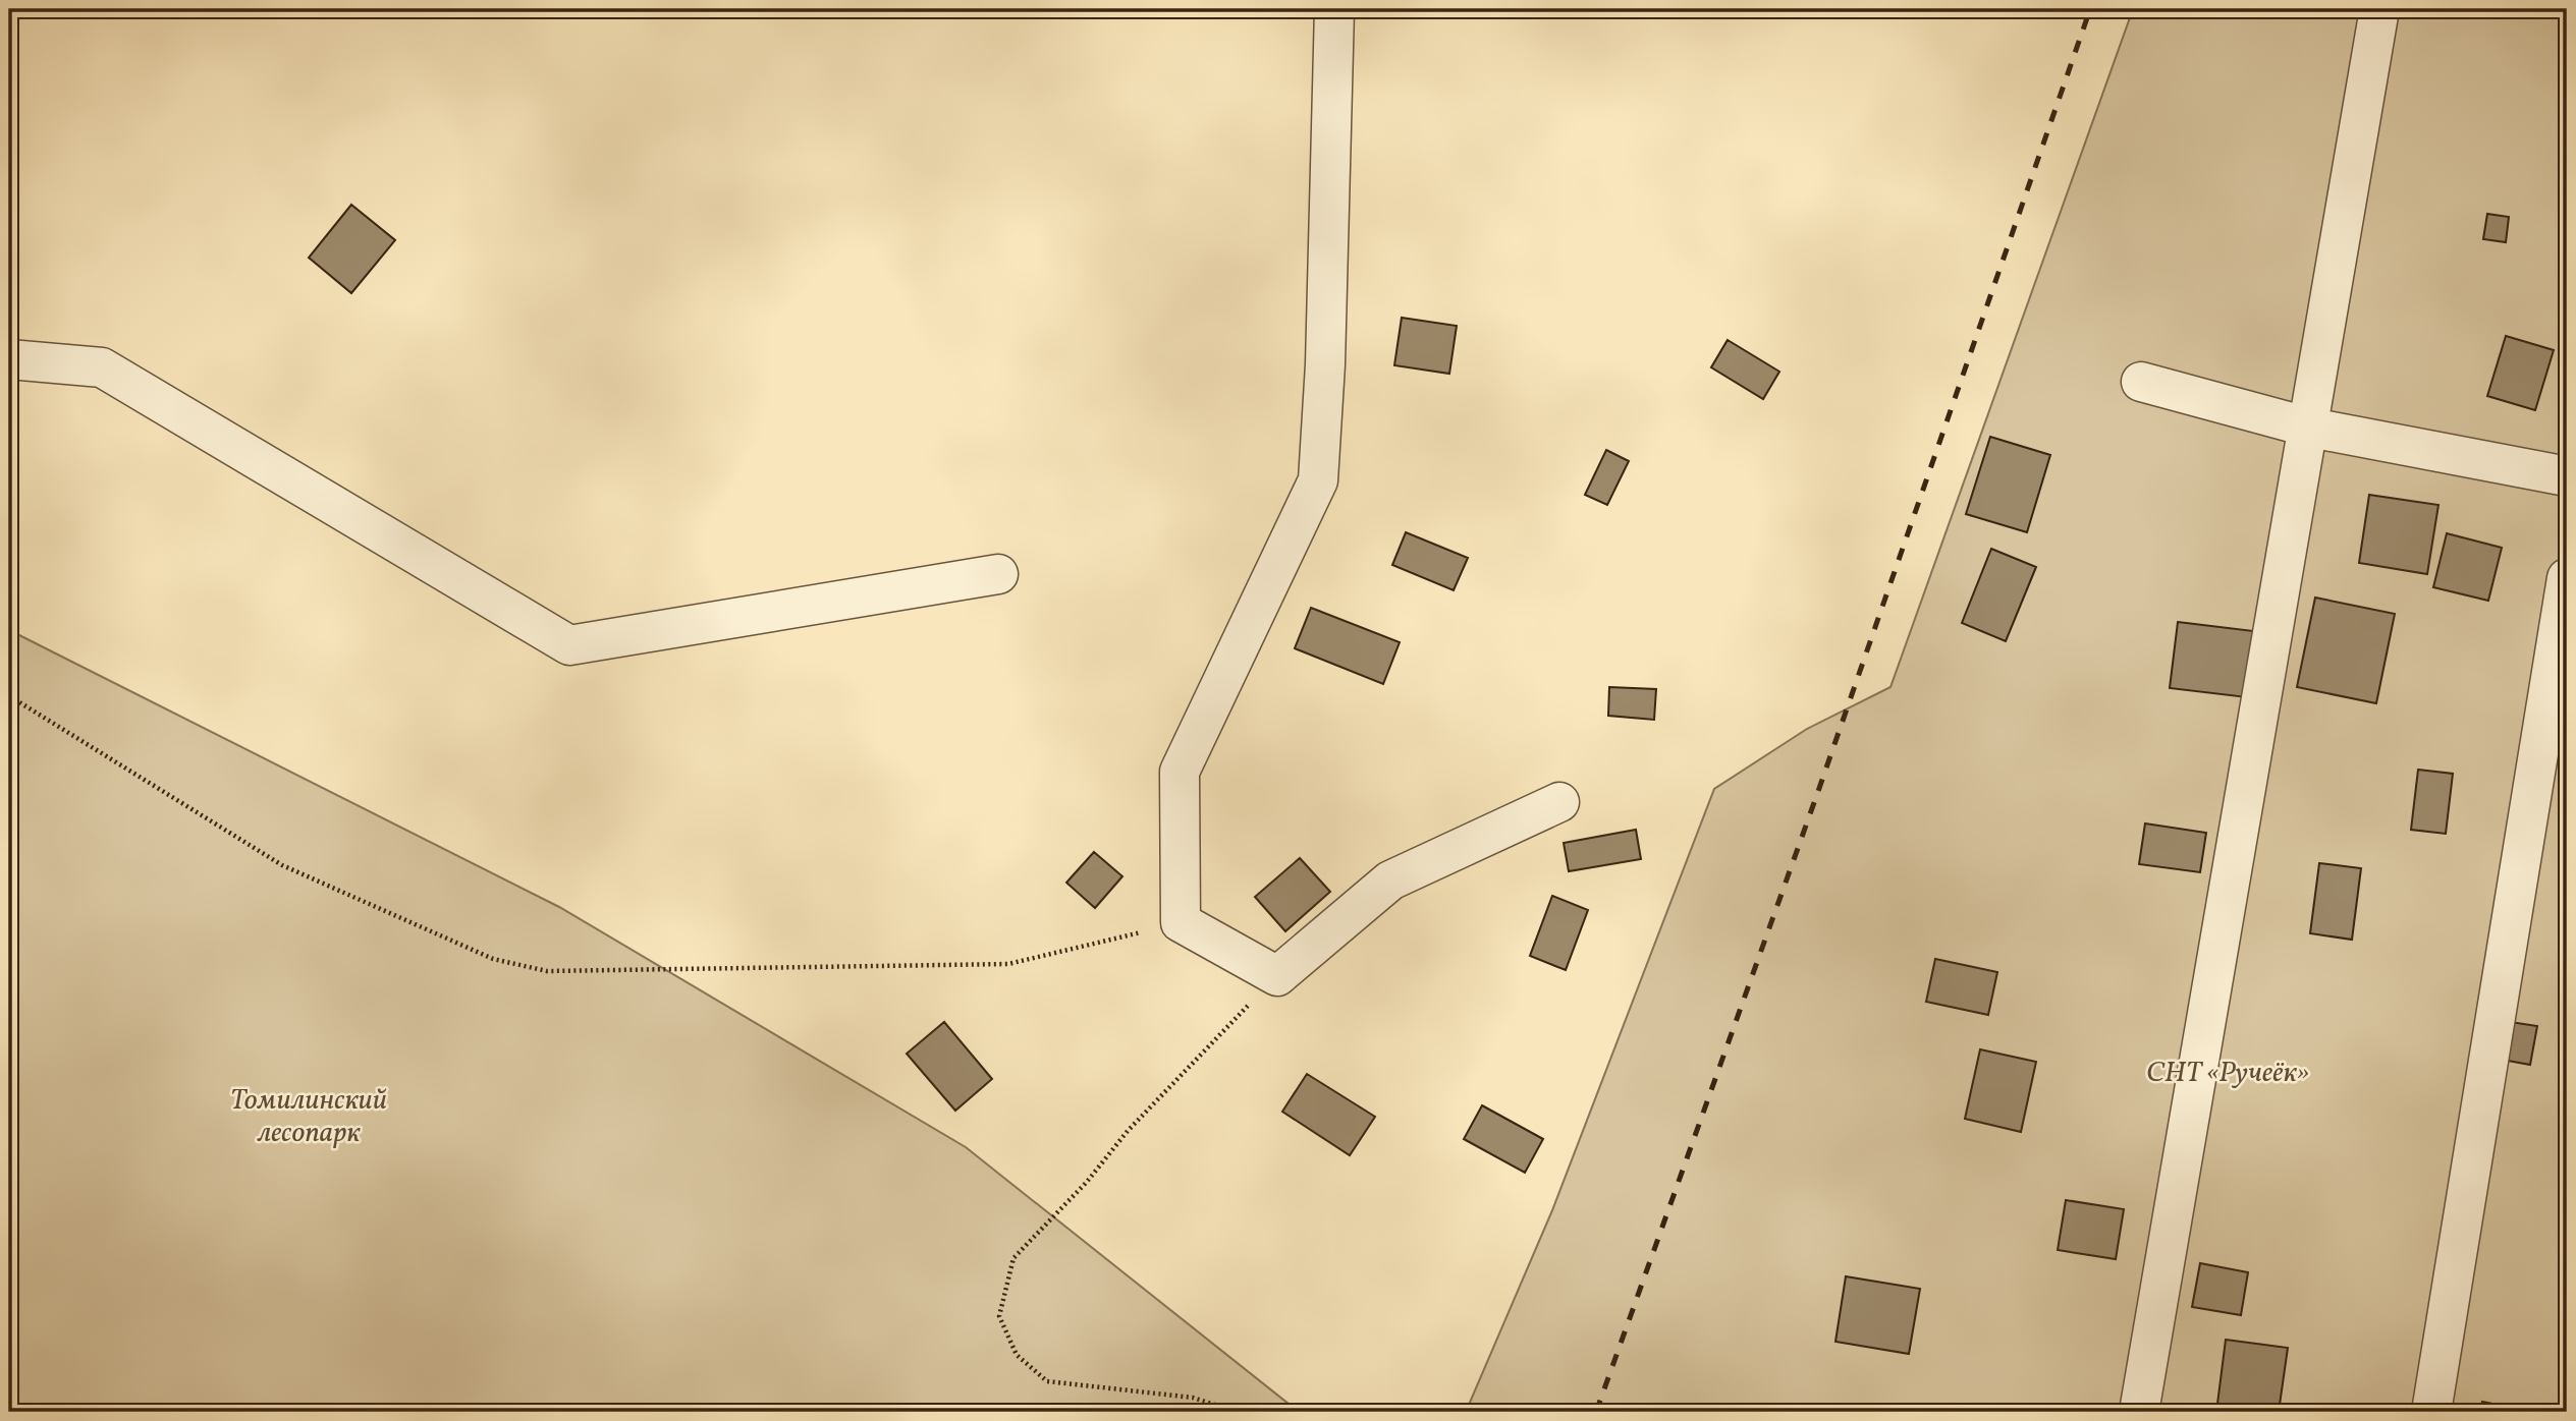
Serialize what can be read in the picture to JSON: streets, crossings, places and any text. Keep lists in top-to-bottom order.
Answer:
{
  "parks": ["СНТ «Ручеёк»", "Томилинский лесопарк"]
}
